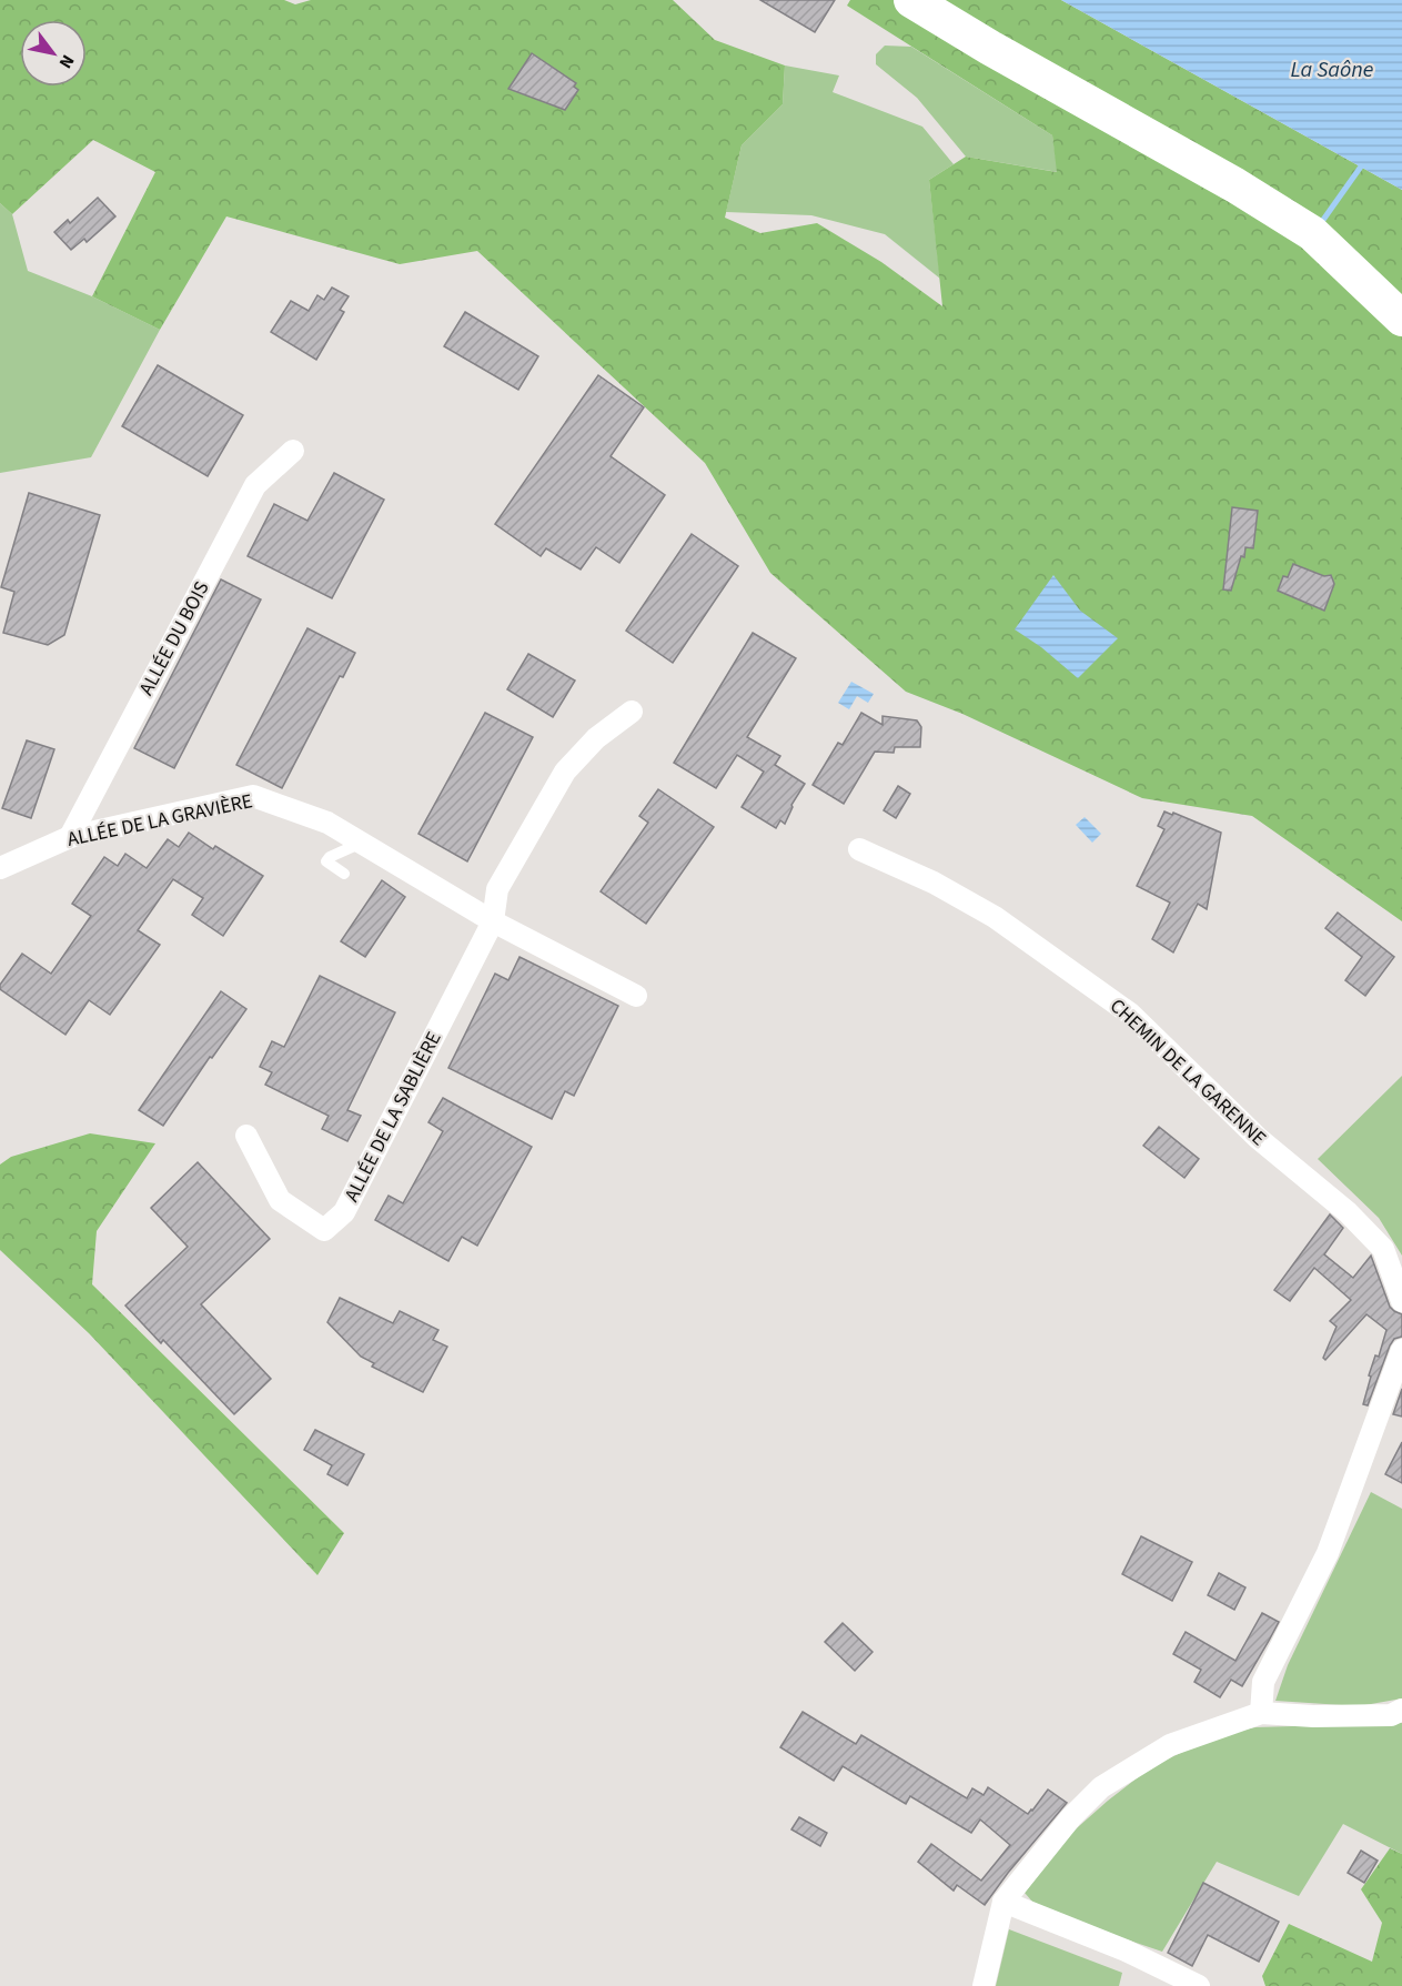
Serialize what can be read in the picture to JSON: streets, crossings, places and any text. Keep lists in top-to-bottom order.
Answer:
{
  "streets": {
    "street": [
      "ALLÉE DU BOIS",
      "ALLÉE DE LA GRAVIÈRE",
      "CHEMIN DE LA GARENNE",
      "ALLÉE DE LA SABLIÈRE"
    ]
  },
  "crossings": [
    ["ALLÉE DU BOIS", "ALLÉE DE LA GRAVIÈRE"],
    ["ALLÉE DE LA GRAVIÈRE", "ALLÉE DE LA SABLIÈRE"]
  ],
  "water": ["La Saône"],
  "north": "bottom right"
}
